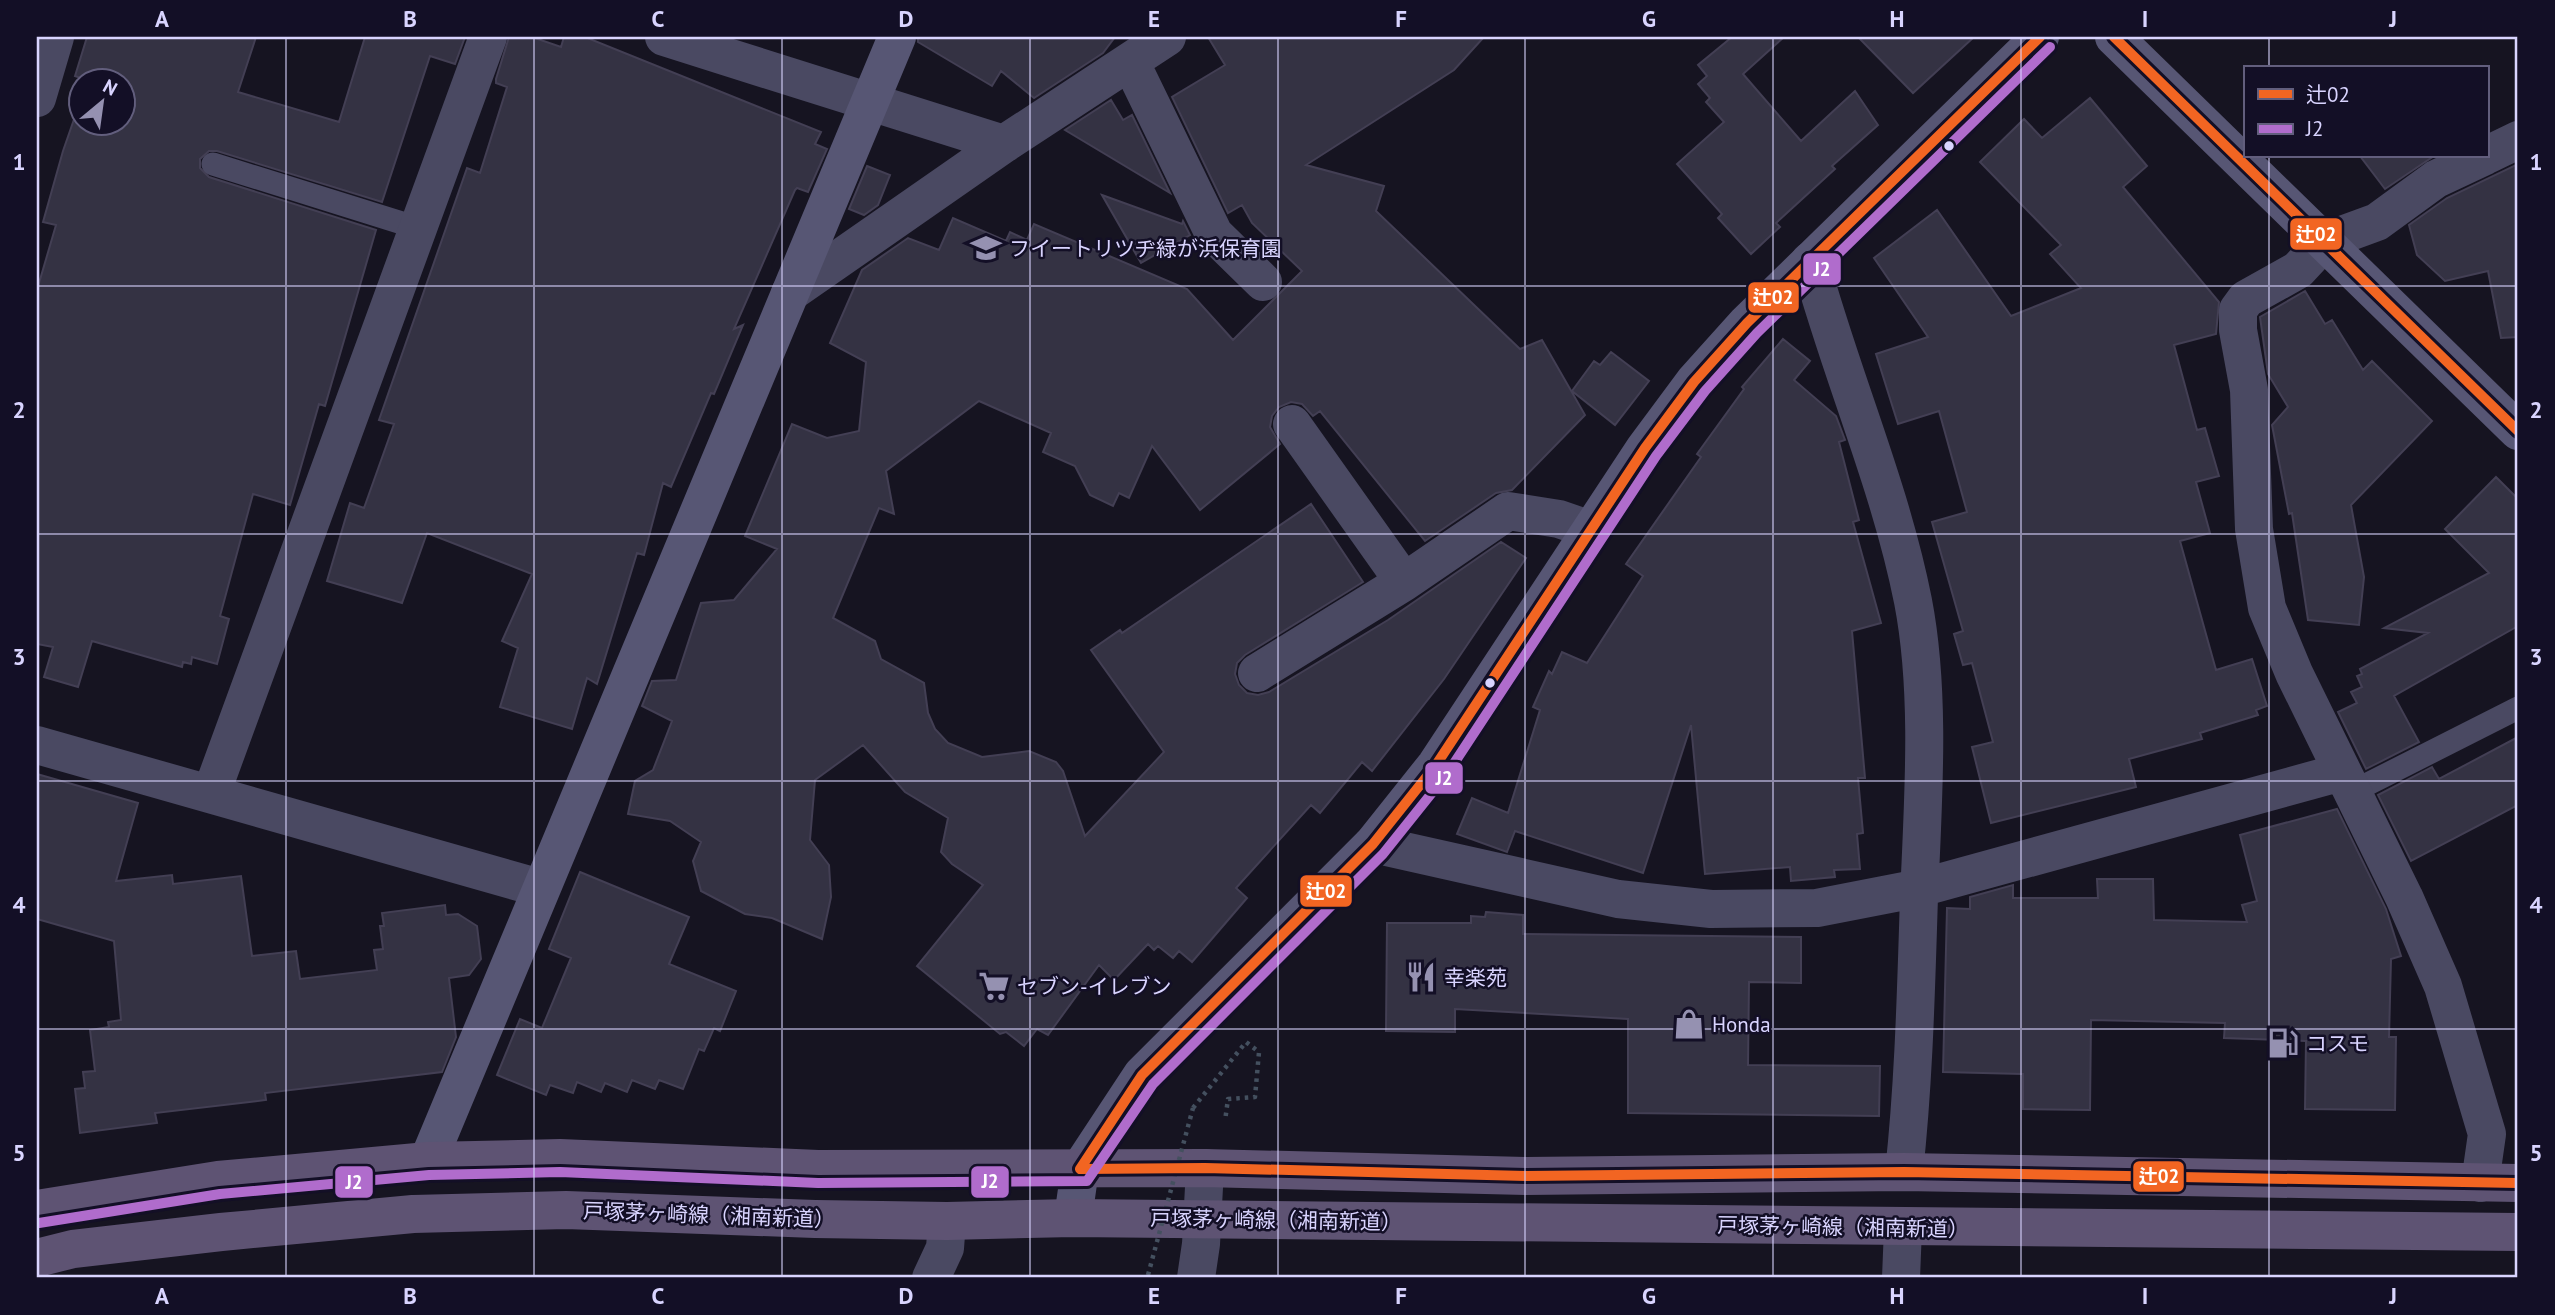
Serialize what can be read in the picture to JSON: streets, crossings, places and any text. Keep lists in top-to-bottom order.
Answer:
{
  "streets": {
    "main road": ["戸塚茅ヶ崎線（湘南新道）"]
  },
  "places": {
    "school or university": ["フイートリツヂ緑が浜保育園"],
    "restaurant": ["幸楽苑"],
    "supermarket": ["セブン-イレブン"],
    "shop": ["Honda"],
    "fuel station": ["コスモ"]
  },
  "lines": ["transit line 辻02", "transit line J2"],
  "legend": ["辻02", "J2"],
  "north": "top right",
  "grid": {
    "columns": [
      "A",
      "B",
      "C",
      "D",
      "E",
      "F",
      "G",
      "H",
      "I",
      "J"
    ],
    "rows": [
      "1",
      "2",
      "3",
      "4",
      "5"
    ]
  }
}
